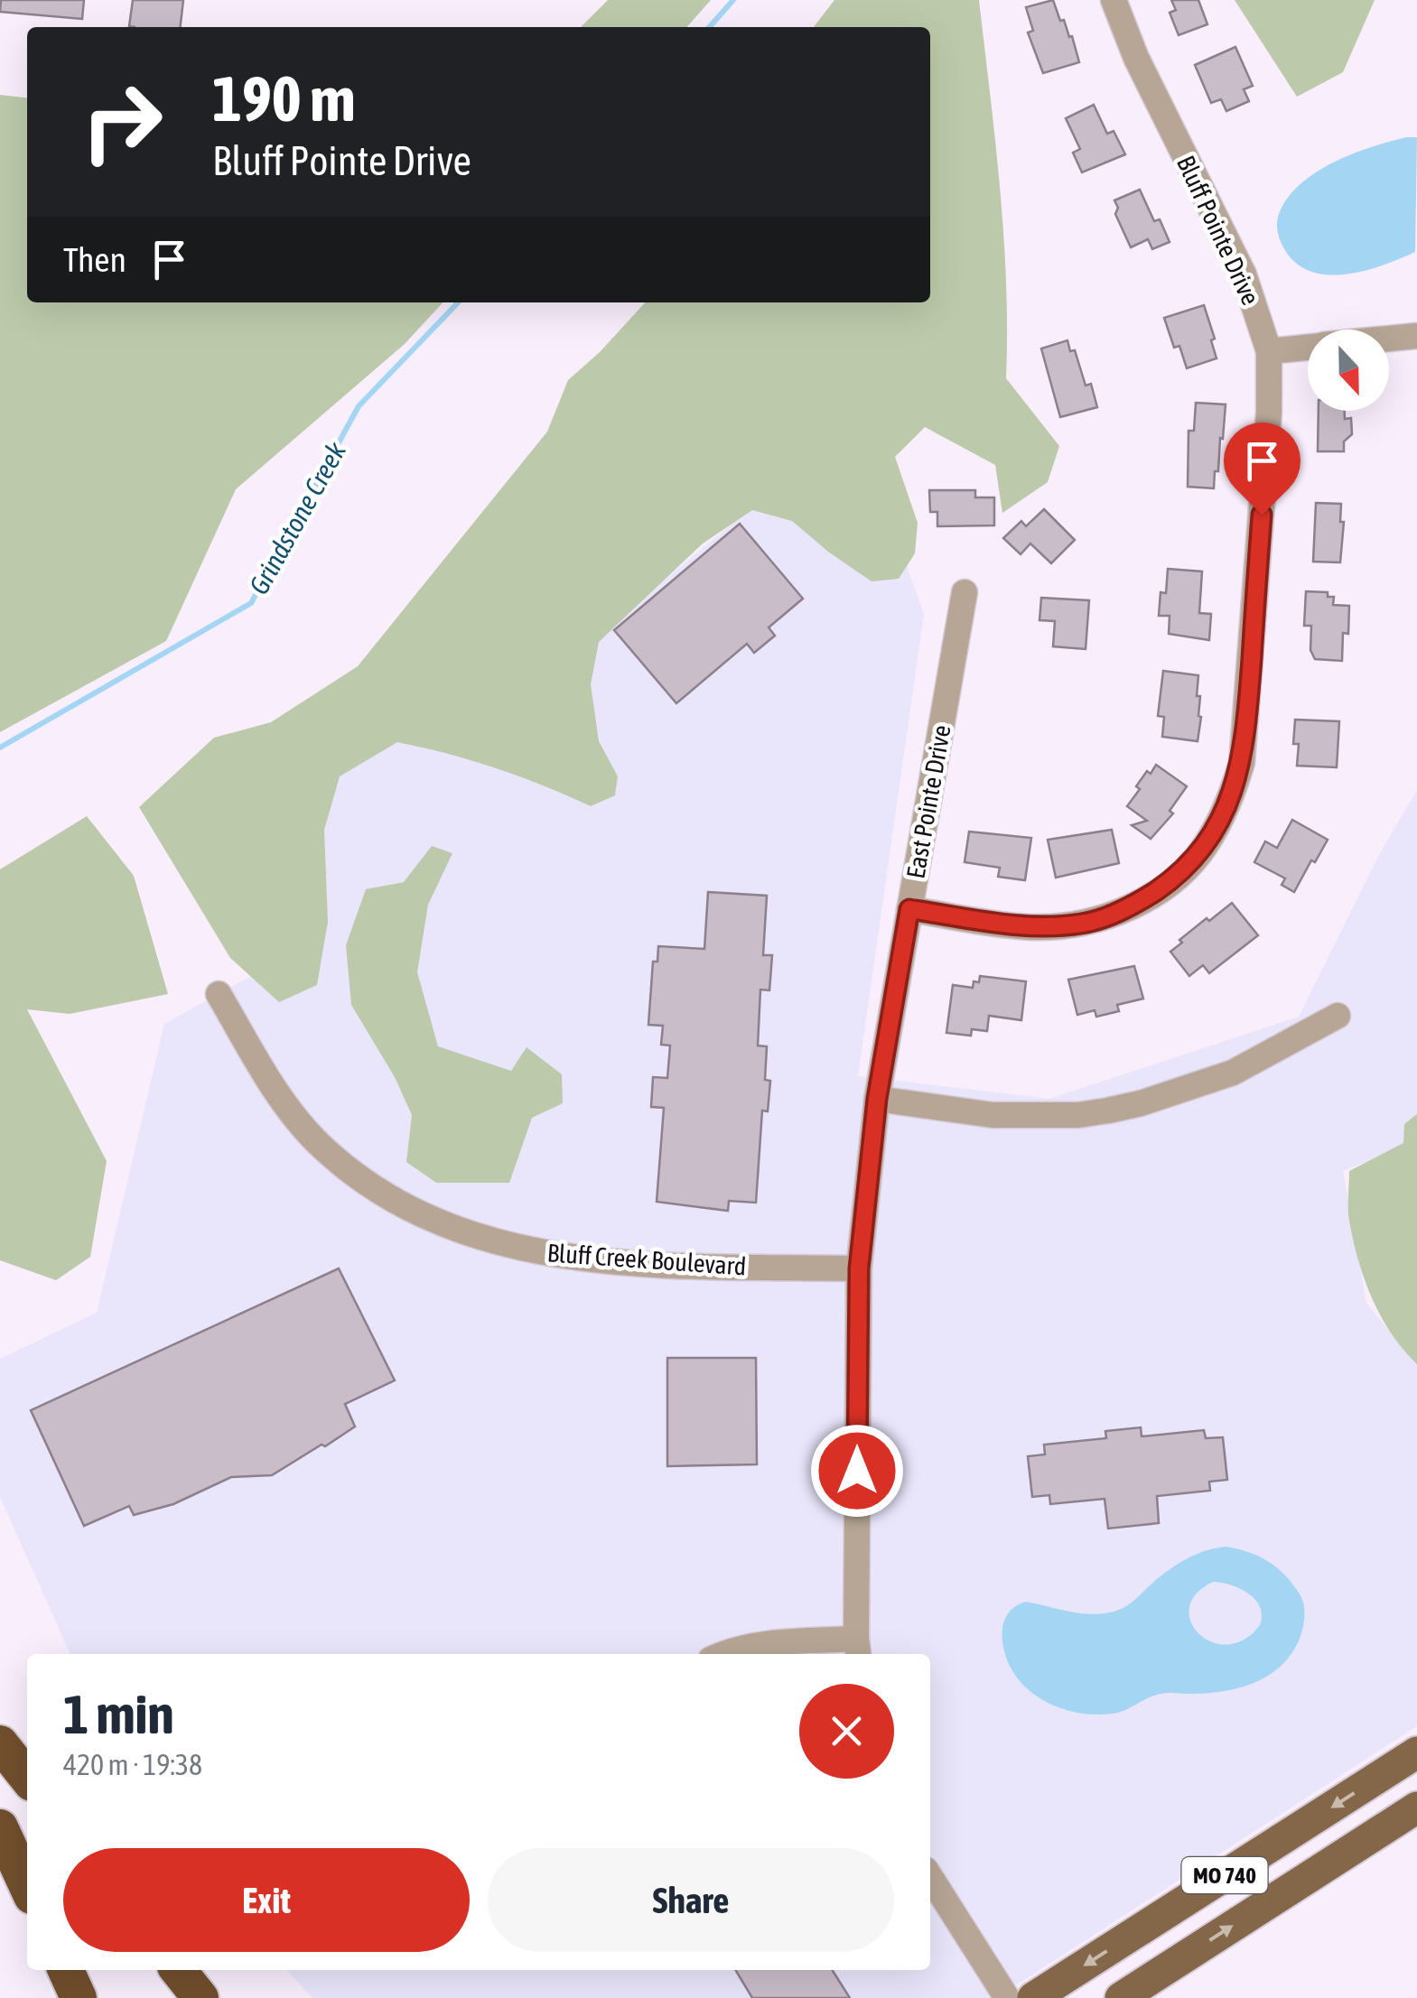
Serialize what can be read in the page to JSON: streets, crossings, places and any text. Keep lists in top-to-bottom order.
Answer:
{
  "streets": {
    "main road": ["MO 740"],
    "street": ["Bluff Pointe Drive", "East Pointe Drive", "Bluff Creek Boulevard"]
  },
  "crossings": [
    ["Bluff Pointe Drive", "East Pointe Drive"],
    ["East Pointe Drive", "Bluff Creek Boulevard"]
  ],
  "water": ["Grindstone Creek"],
  "north": "bottom",
  "page": {
    "turn": ["190 m", "Bluff Pointe Drive"],
    "then": "Then",
    "heading": ["1 min", "420 m · 19:38"],
    "buttons": ["Exit", "Share"]
  }
}
